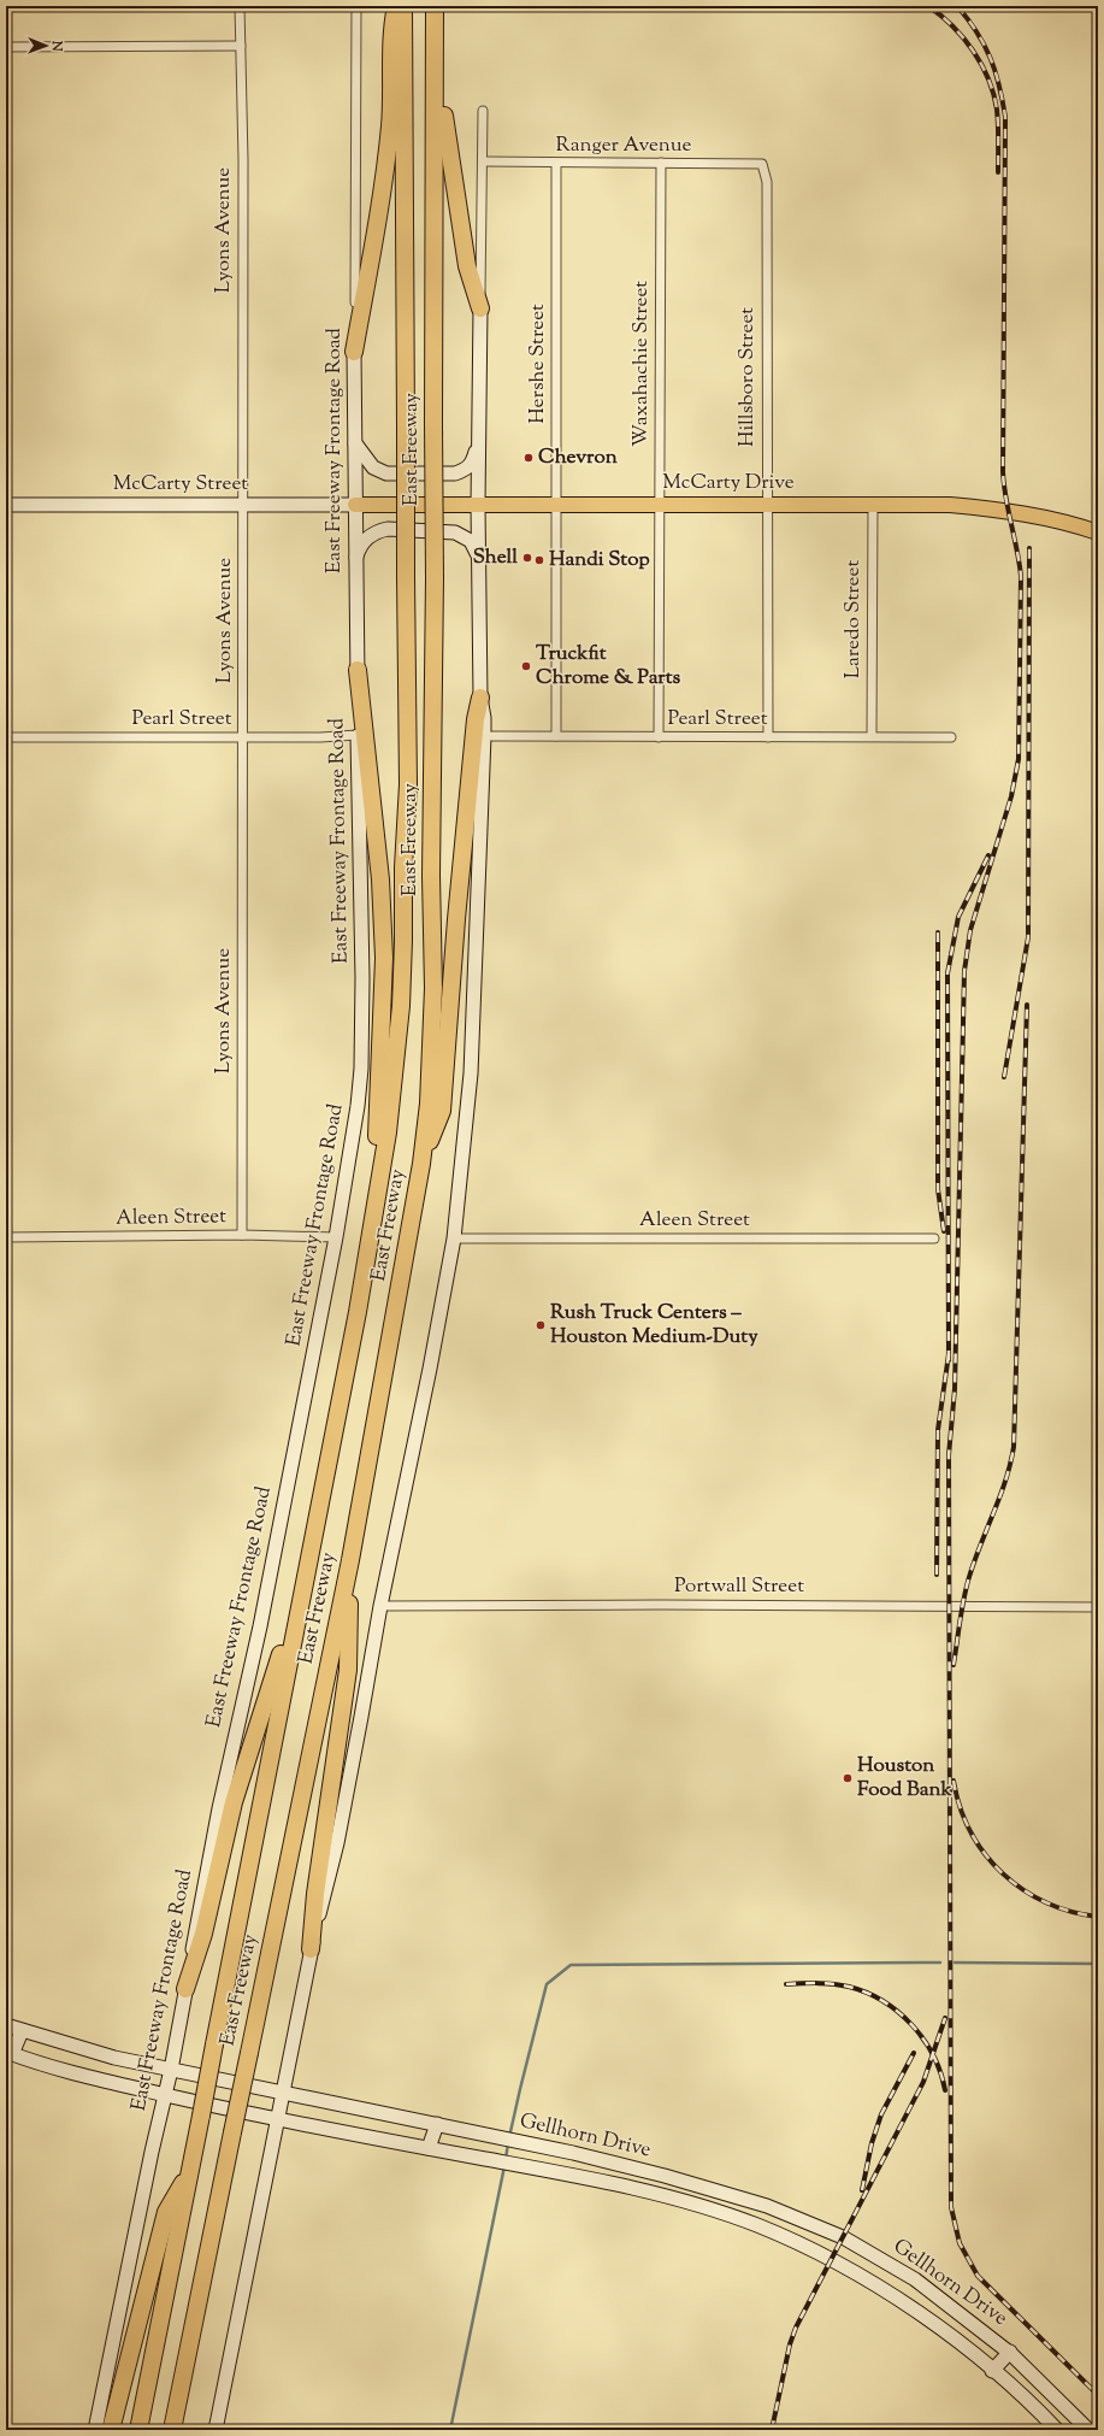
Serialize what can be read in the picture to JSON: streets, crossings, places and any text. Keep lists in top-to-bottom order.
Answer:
{
  "streets": {
    "highway": ["East Freeway"],
    "main road": [
      "East Freeway Frontage Road",
      "McCarty Drive",
      "McCarty Street",
      "Gellhorn Drive"
    ],
    "street": [
      "Ranger Avenue",
      "Lyons Avenue",
      "Hershe Street",
      "Waxahachie Street",
      "Hillsboro Street",
      "Laredo Street",
      "Pearl Street",
      "Aleen Street",
      "Portwall Street"
    ]
  },
  "crossings": [
    ["Ranger Avenue", "Hershe Street"],
    ["Ranger Avenue", "Waxahachie Street"],
    ["Ranger Avenue", "Hillsboro Street"],
    ["Lyons Avenue", "McCarty Street"],
    ["Lyons Avenue", "Pearl Street"],
    ["Lyons Avenue", "Aleen Street"],
    ["Hershe Street", "McCarty Drive"],
    ["Hershe Street", "Pearl Street"],
    ["Waxahachie Street", "McCarty Drive"],
    ["Waxahachie Street", "Pearl Street"],
    ["Hillsboro Street", "McCarty Drive"],
    ["Hillsboro Street", "Pearl Street"],
    ["East Freeway Frontage Road", "McCarty Drive"],
    ["East Freeway Frontage Road", "McCarty Street"],
    ["East Freeway Frontage Road", "Pearl Street"],
    ["East Freeway Frontage Road", "Aleen Street"],
    ["East Freeway Frontage Road", "Gellhorn Drive"],
    ["McCarty Drive", "McCarty Street"],
    ["McCarty Drive", "Laredo Street"],
    ["Laredo Street", "Pearl Street"]
  ],
  "places": [
    "Chevron",
    "Shell",
    "Handi Stop",
    "Truckfit Chrome & Parts",
    "Rush Truck Centers – Houston Medium-Duty",
    "Houston Food Bank"
  ],
  "north": "right"
}
